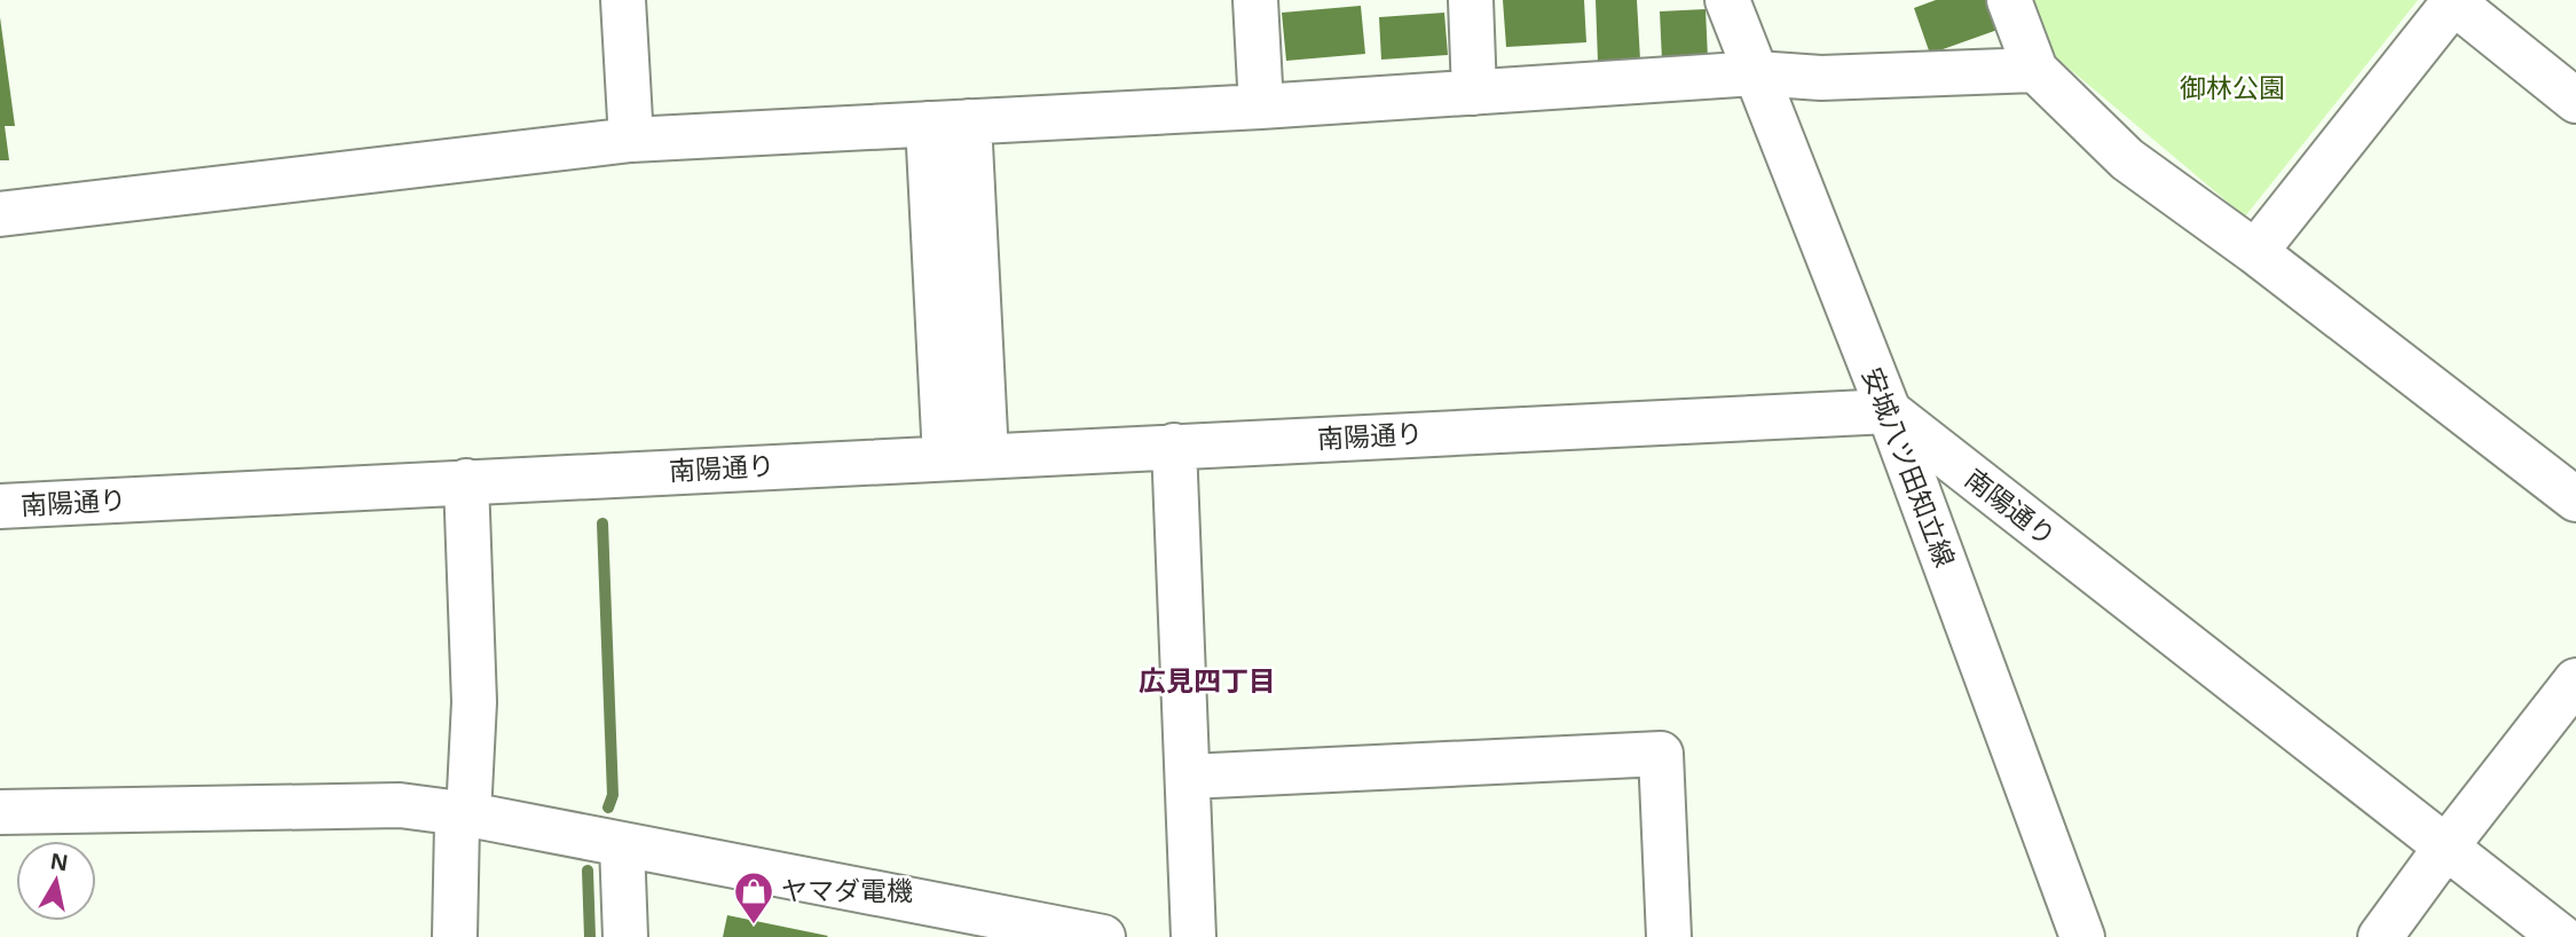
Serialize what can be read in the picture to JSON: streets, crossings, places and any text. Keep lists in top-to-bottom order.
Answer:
{
  "streets": {
    "street": ["南陽通り", "安城八ツ田知立線"]
  },
  "crossings": [
    ["南陽通り", "安城八ツ田知立線"]
  ],
  "districts": ["広見四丁目"],
  "parks": ["御林公園"],
  "places": {
    "shop": ["ヤマダ電機"]
  },
  "north": "top"
}
